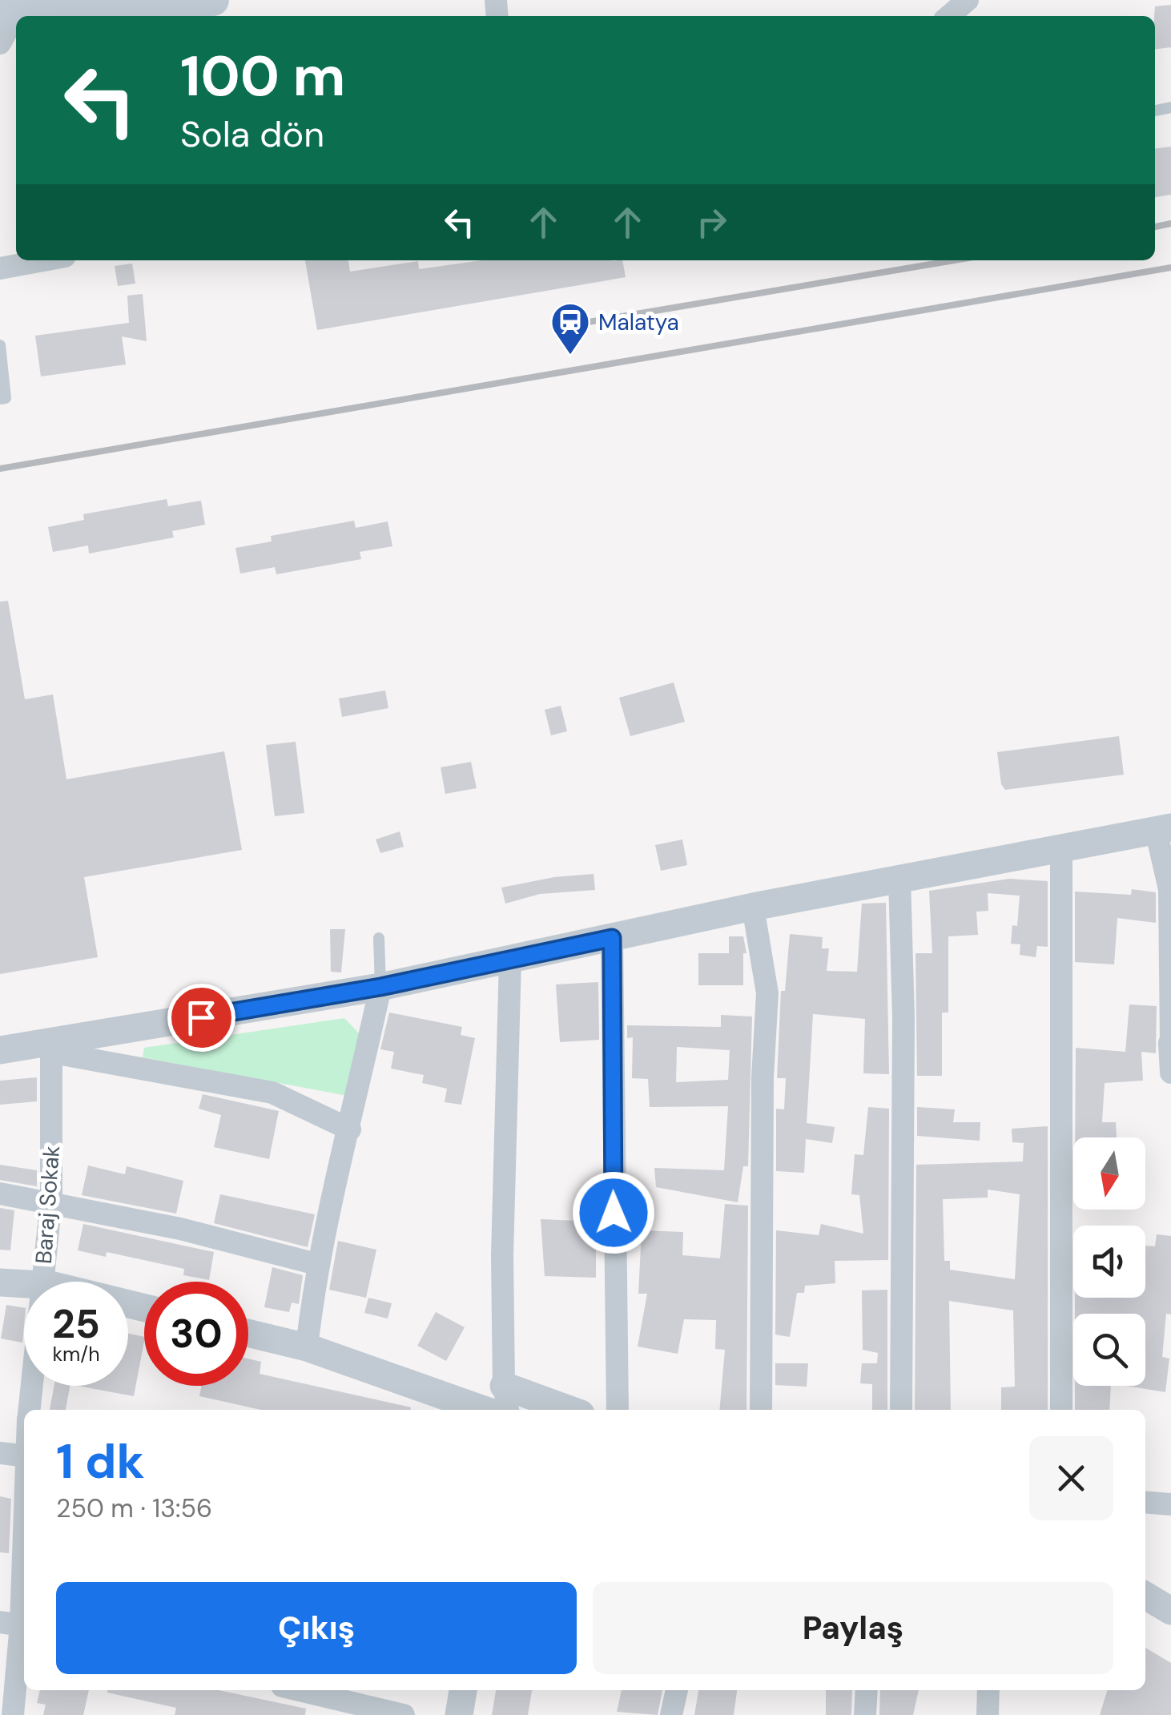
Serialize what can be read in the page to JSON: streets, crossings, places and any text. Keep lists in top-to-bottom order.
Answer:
{
  "streets": {
    "street": ["Baraj Sokak"]
  },
  "places": {
    "station": ["Malatya"]
  },
  "north": "bottom",
  "page": {
    "turn": ["100 m", "Sola dön"],
    "speed": "25 km/h",
    "limit": "30",
    "heading": ["1 dk", "250 m · 13:56"],
    "buttons": ["Çıkış", "Paylaş"]
  }
}
